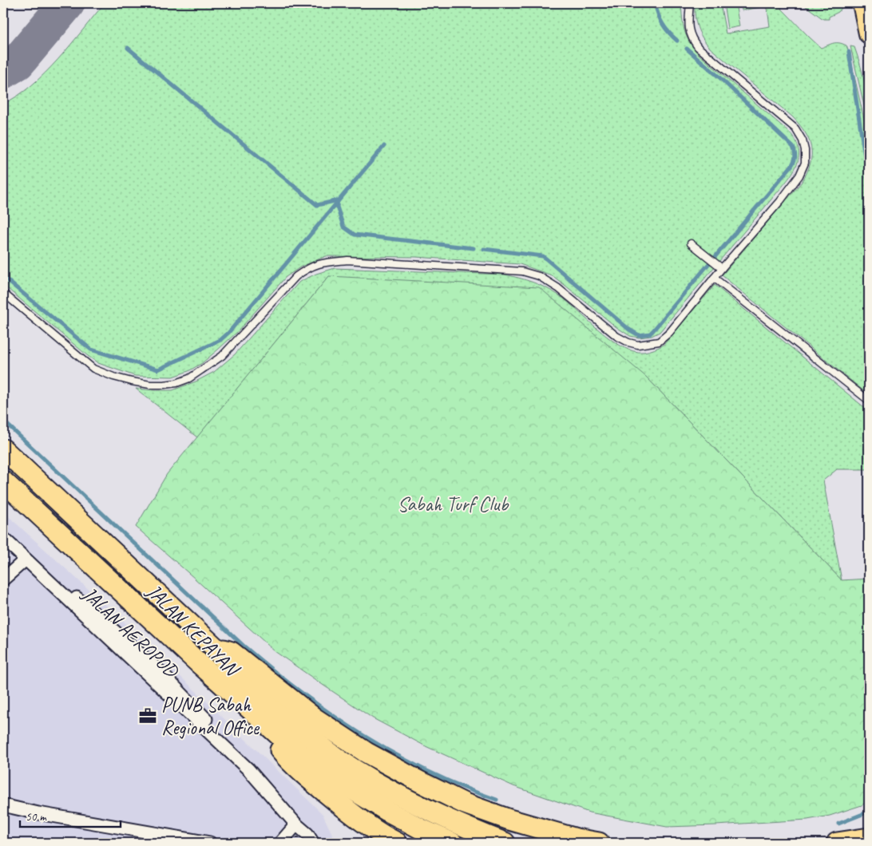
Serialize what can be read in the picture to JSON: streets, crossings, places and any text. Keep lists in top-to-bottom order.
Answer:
{
  "streets": {
    "highway": ["JALAN KEPAYAN"],
    "street": ["JALAN AEROPOD"]
  },
  "parks": ["Sabah Turf Club"],
  "places": {
    "office": ["PUNB Sabah Regional Office"]
  },
  "scale_bar": "50 m"
}
